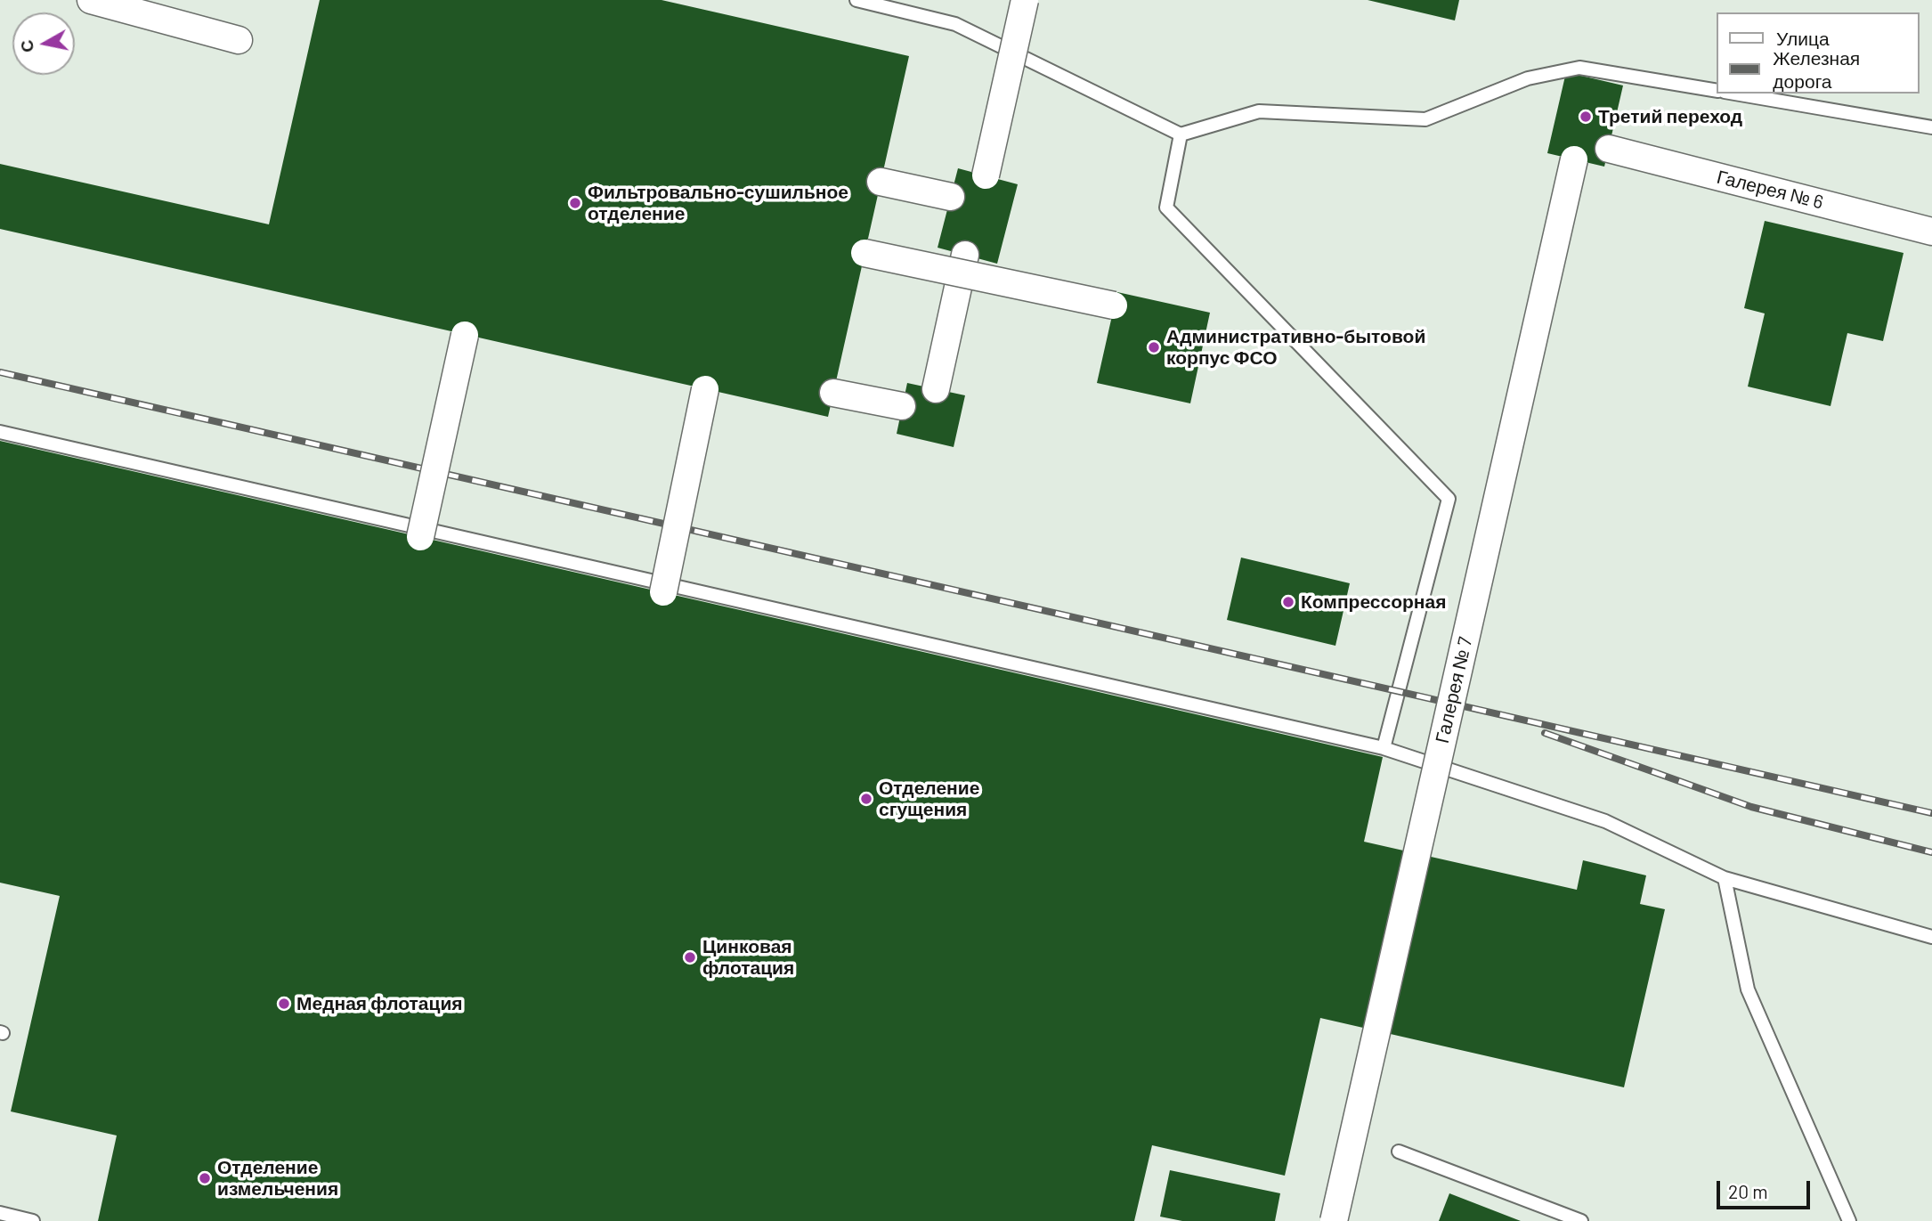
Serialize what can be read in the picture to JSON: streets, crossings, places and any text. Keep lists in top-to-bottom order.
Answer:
{
  "streets": {
    "street": ["Галерея № 6", "Галерея № 7"]
  },
  "places": [
    "Третий переход",
    "Фильтровально-сушильное отделение",
    "Административно-бытовой корпус ФСО",
    "Компрессорная",
    "Отделение сгущения",
    "Цинковая флотация",
    "Медная флотация",
    "Отделение измельчения"
  ],
  "legend": ["Улица", "Железная дорога"],
  "scale_bar": "20 m",
  "north": "left"
}
